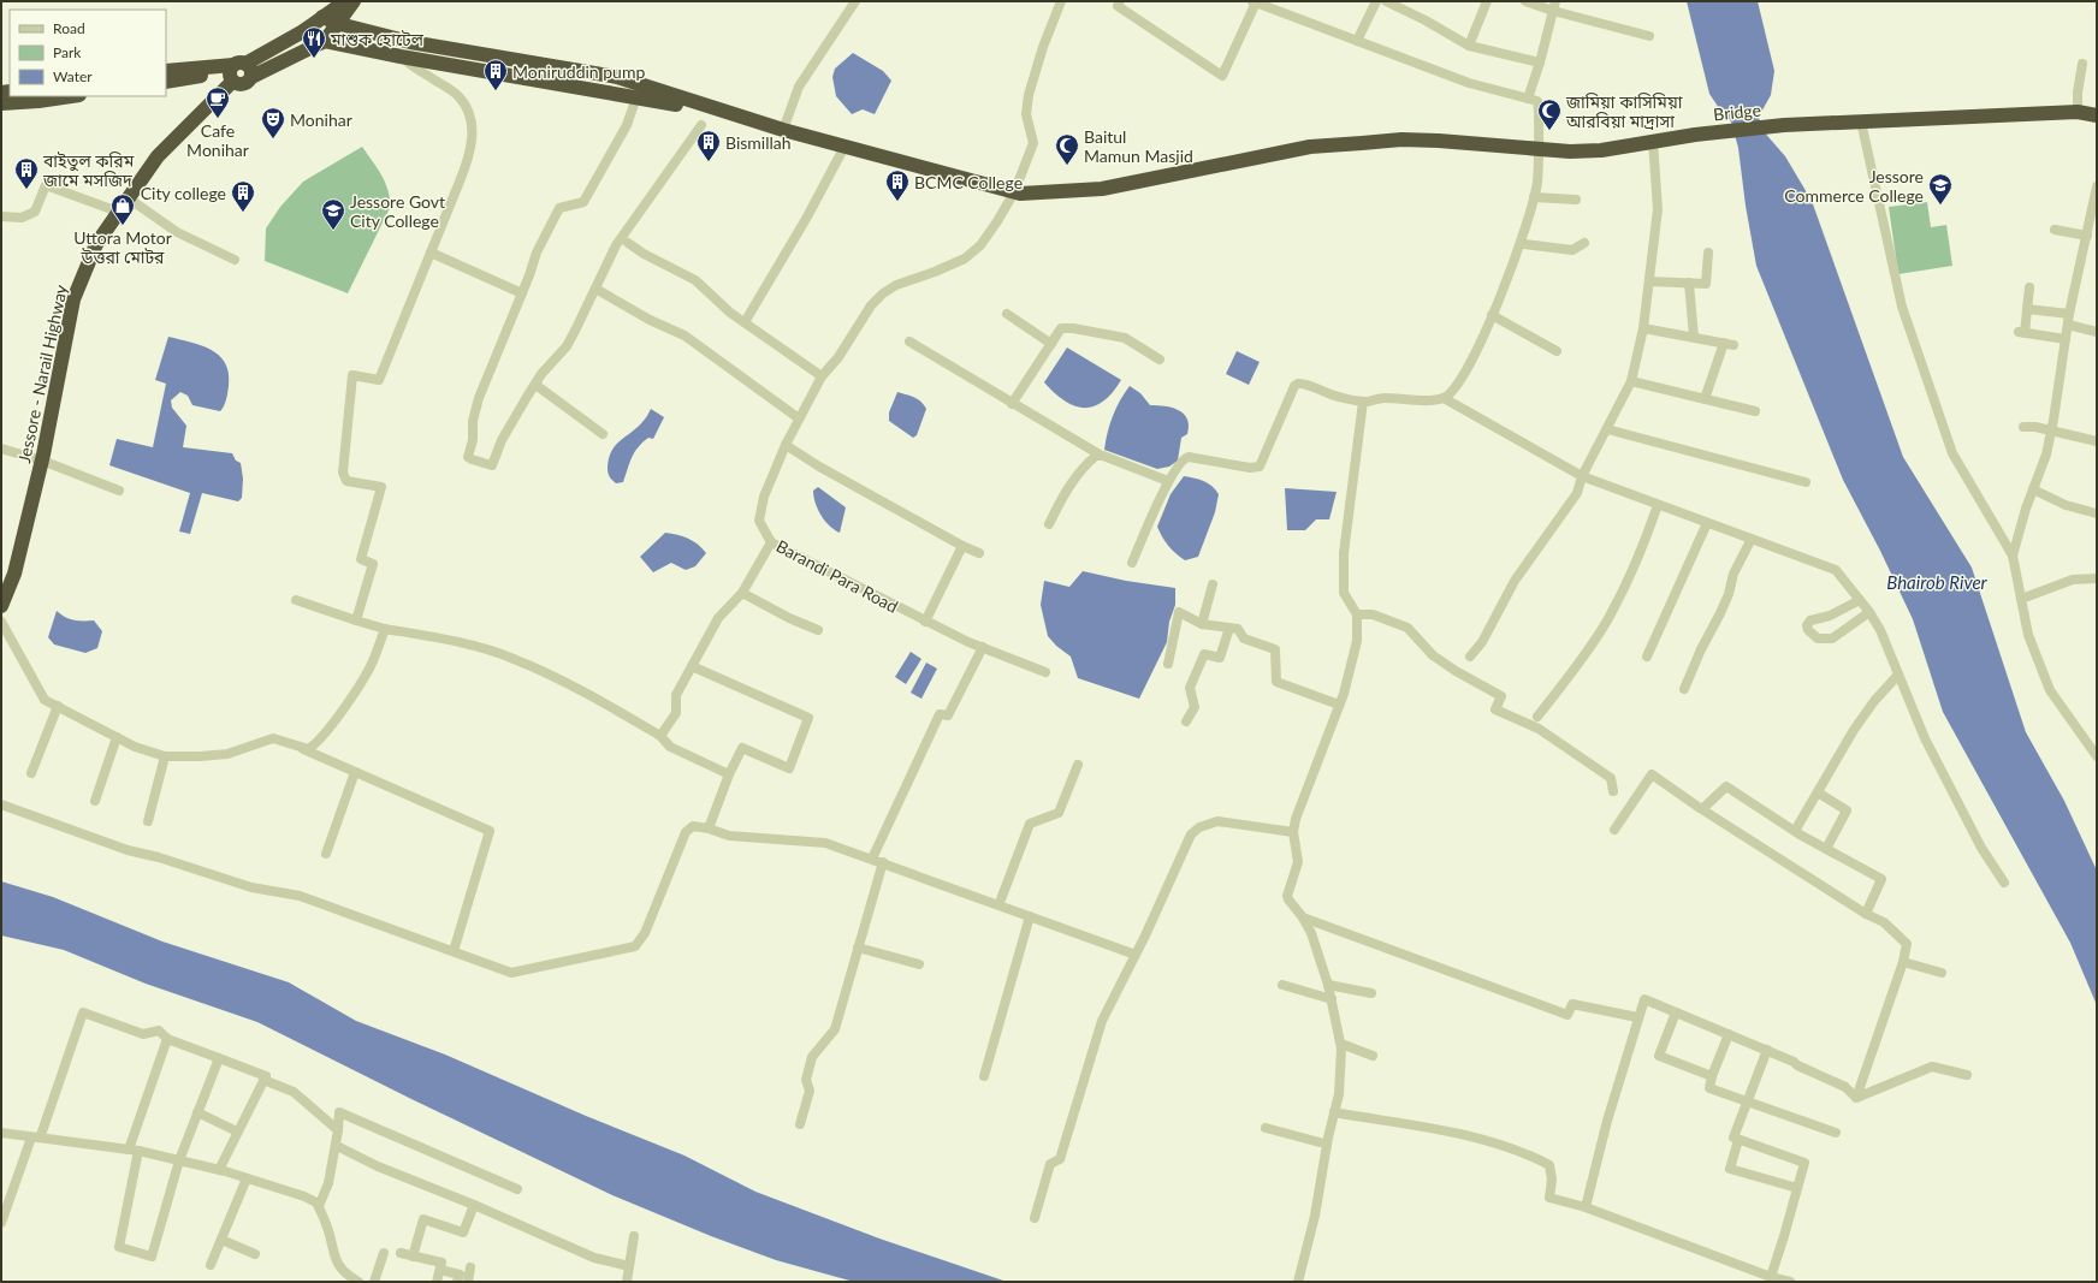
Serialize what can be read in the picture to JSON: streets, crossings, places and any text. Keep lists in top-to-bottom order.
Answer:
{
  "streets": {
    "highway": ["Bridge", "Jessore - Narail Highway"],
    "street": ["Barandi Para Road"]
  },
  "crossings": [
    ["Bridge", "Barandi Para Road"]
  ],
  "water": ["Bhairob River"],
  "places": {
    "restaurant": ["মাশুক হোটেল"],
    "building": [
      "Moniruddin pump",
      "Bismillah",
      "বাইতুল করিম জামে মসজিদ",
      "BCMC College",
      "City college"
    ],
    "cafe": ["Cafe Monihar"],
    "mosque": ["জামিয়া কাসিমিয়া আরবিয়া মাদ্রাসা", "Baitul Mamun Masjid"],
    "theatre": ["Monihar"],
    "school or university": ["Jessore Commerce College", "Jessore Govt City College"],
    "shop": ["Uttora Motor উত্তরা মোটর"]
  },
  "legend": ["Road", "Park", "Water"]
}
